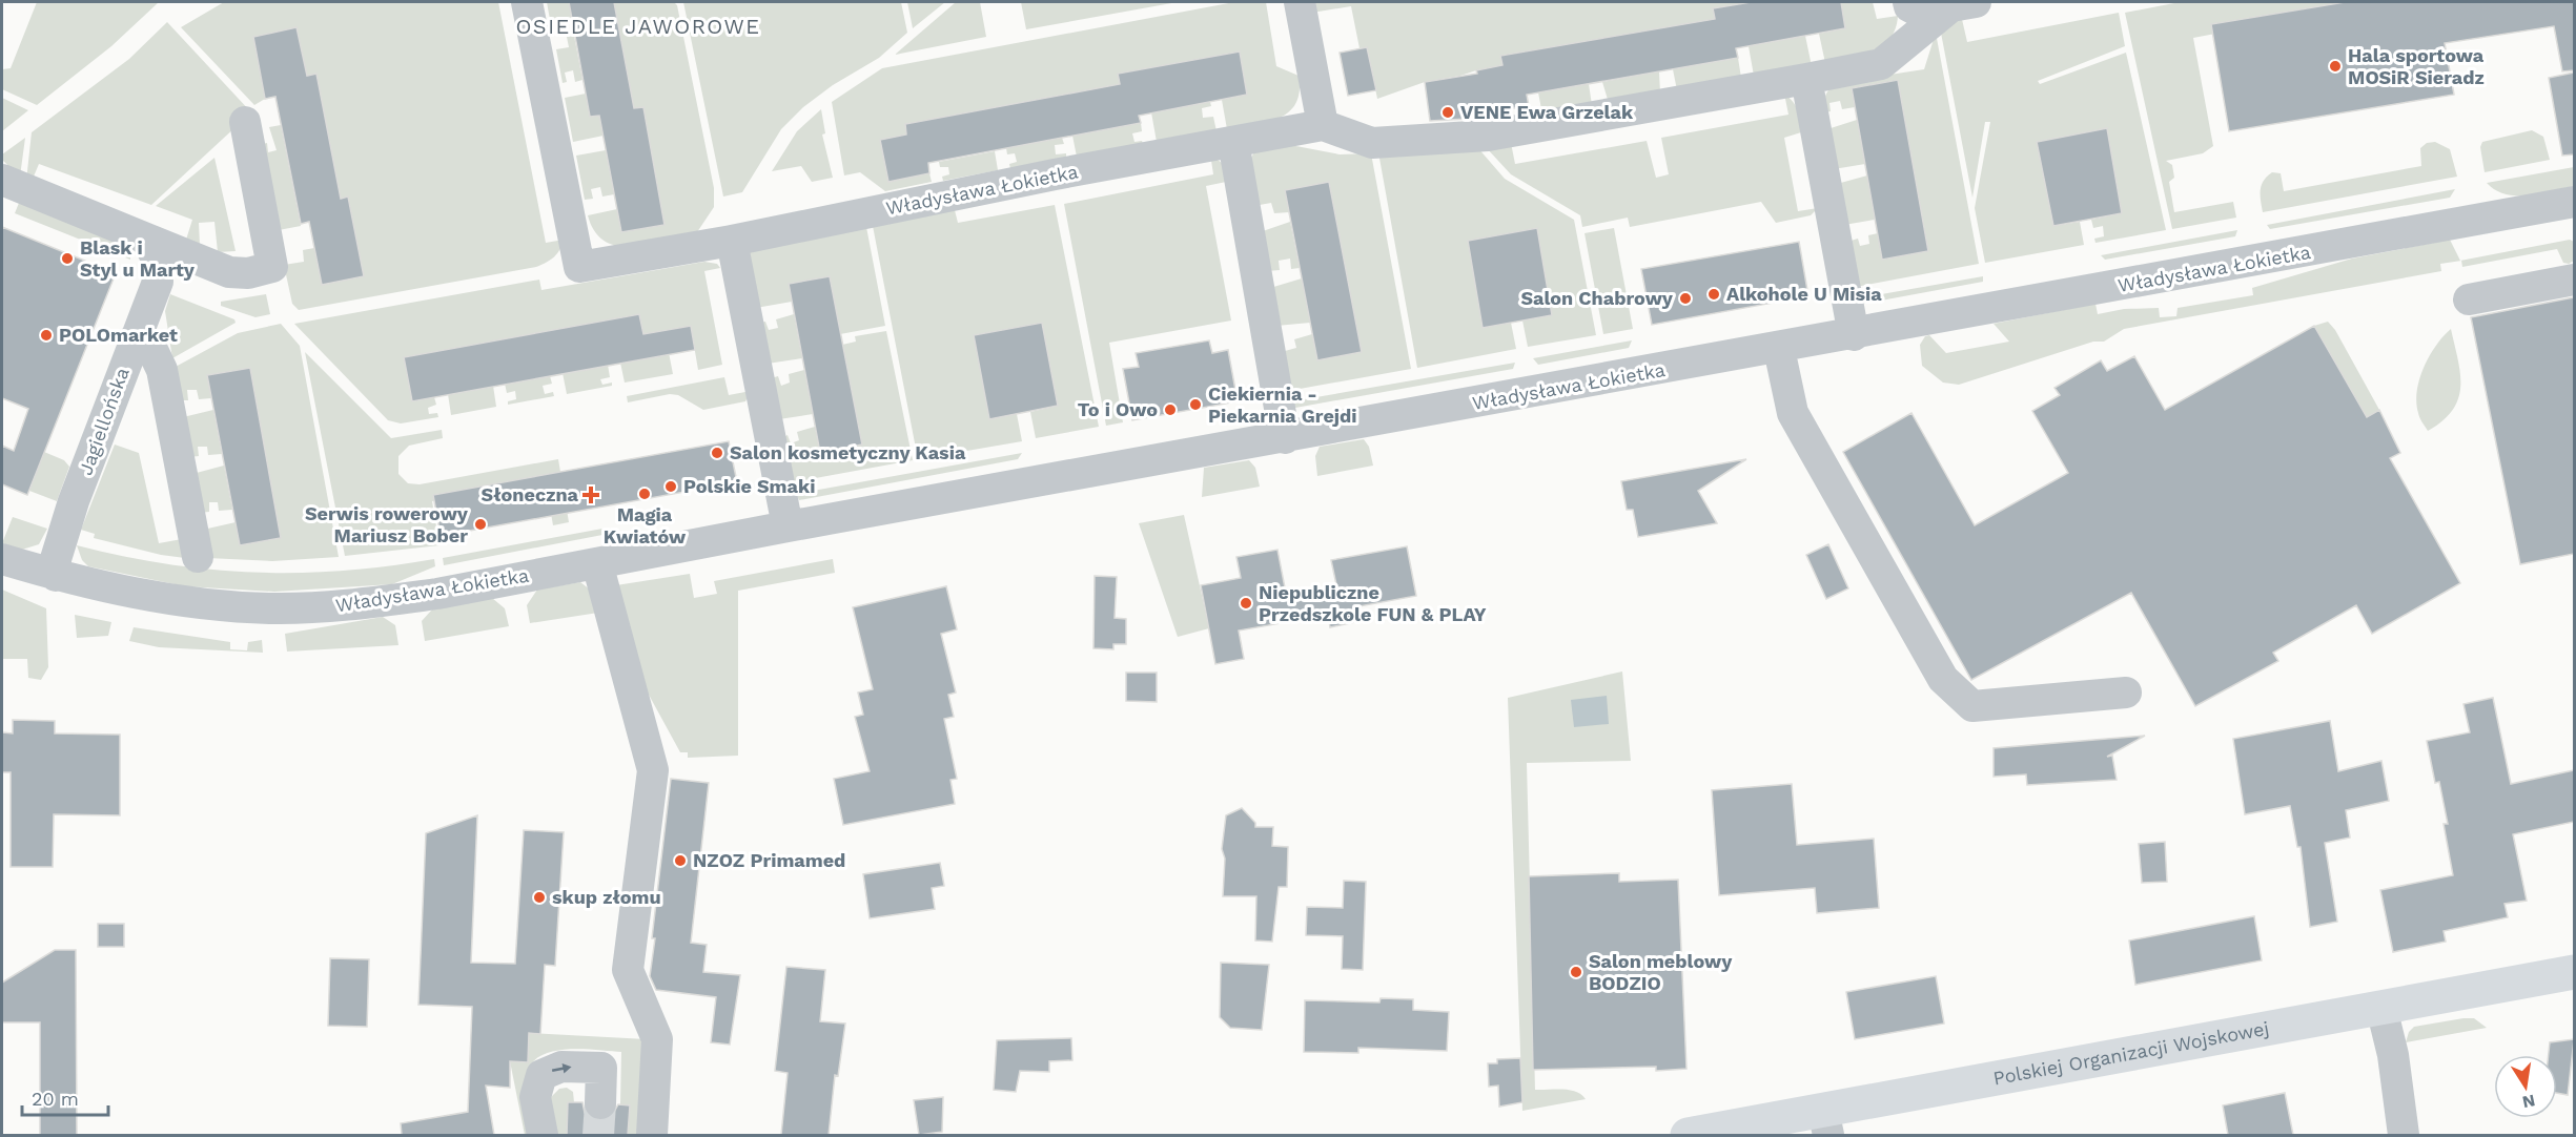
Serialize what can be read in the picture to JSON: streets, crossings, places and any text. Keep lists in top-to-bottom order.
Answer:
{
  "streets": {
    "main road": ["Polskiej Organizacji Wojskowej"],
    "street": ["Władysława Łokietka", "Jagiellońska"]
  },
  "crossings": [
    ["Władysława Łokietka", "Jagiellońska"]
  ],
  "districts": ["OSIEDLE JAWOROWE"],
  "places": {
    "other": [
      "Hala sportowa MOSiR Sieradz",
      "VENE Ewa Grzelak",
      "Blask i Styl u Marty",
      "Alkohole U Misia",
      "Salon Chabrowy",
      "POLOmarket",
      "Ciekiernia - Piekarnia Grejdi",
      "To i Owo",
      "Salon kosmetyczny Kasia",
      "Polskie Smaki",
      "Magia Kwiatów",
      "Serwis rowerowy Mariusz Bober",
      "Niepubliczne Przedszkole FUN & PLAY",
      "NZOZ Primamed",
      "skup złomu",
      "Salon meblowy BODZIO"
    ],
    "health": ["Słoneczna"]
  },
  "scale_bar": "20 m",
  "north": "bottom"
}
